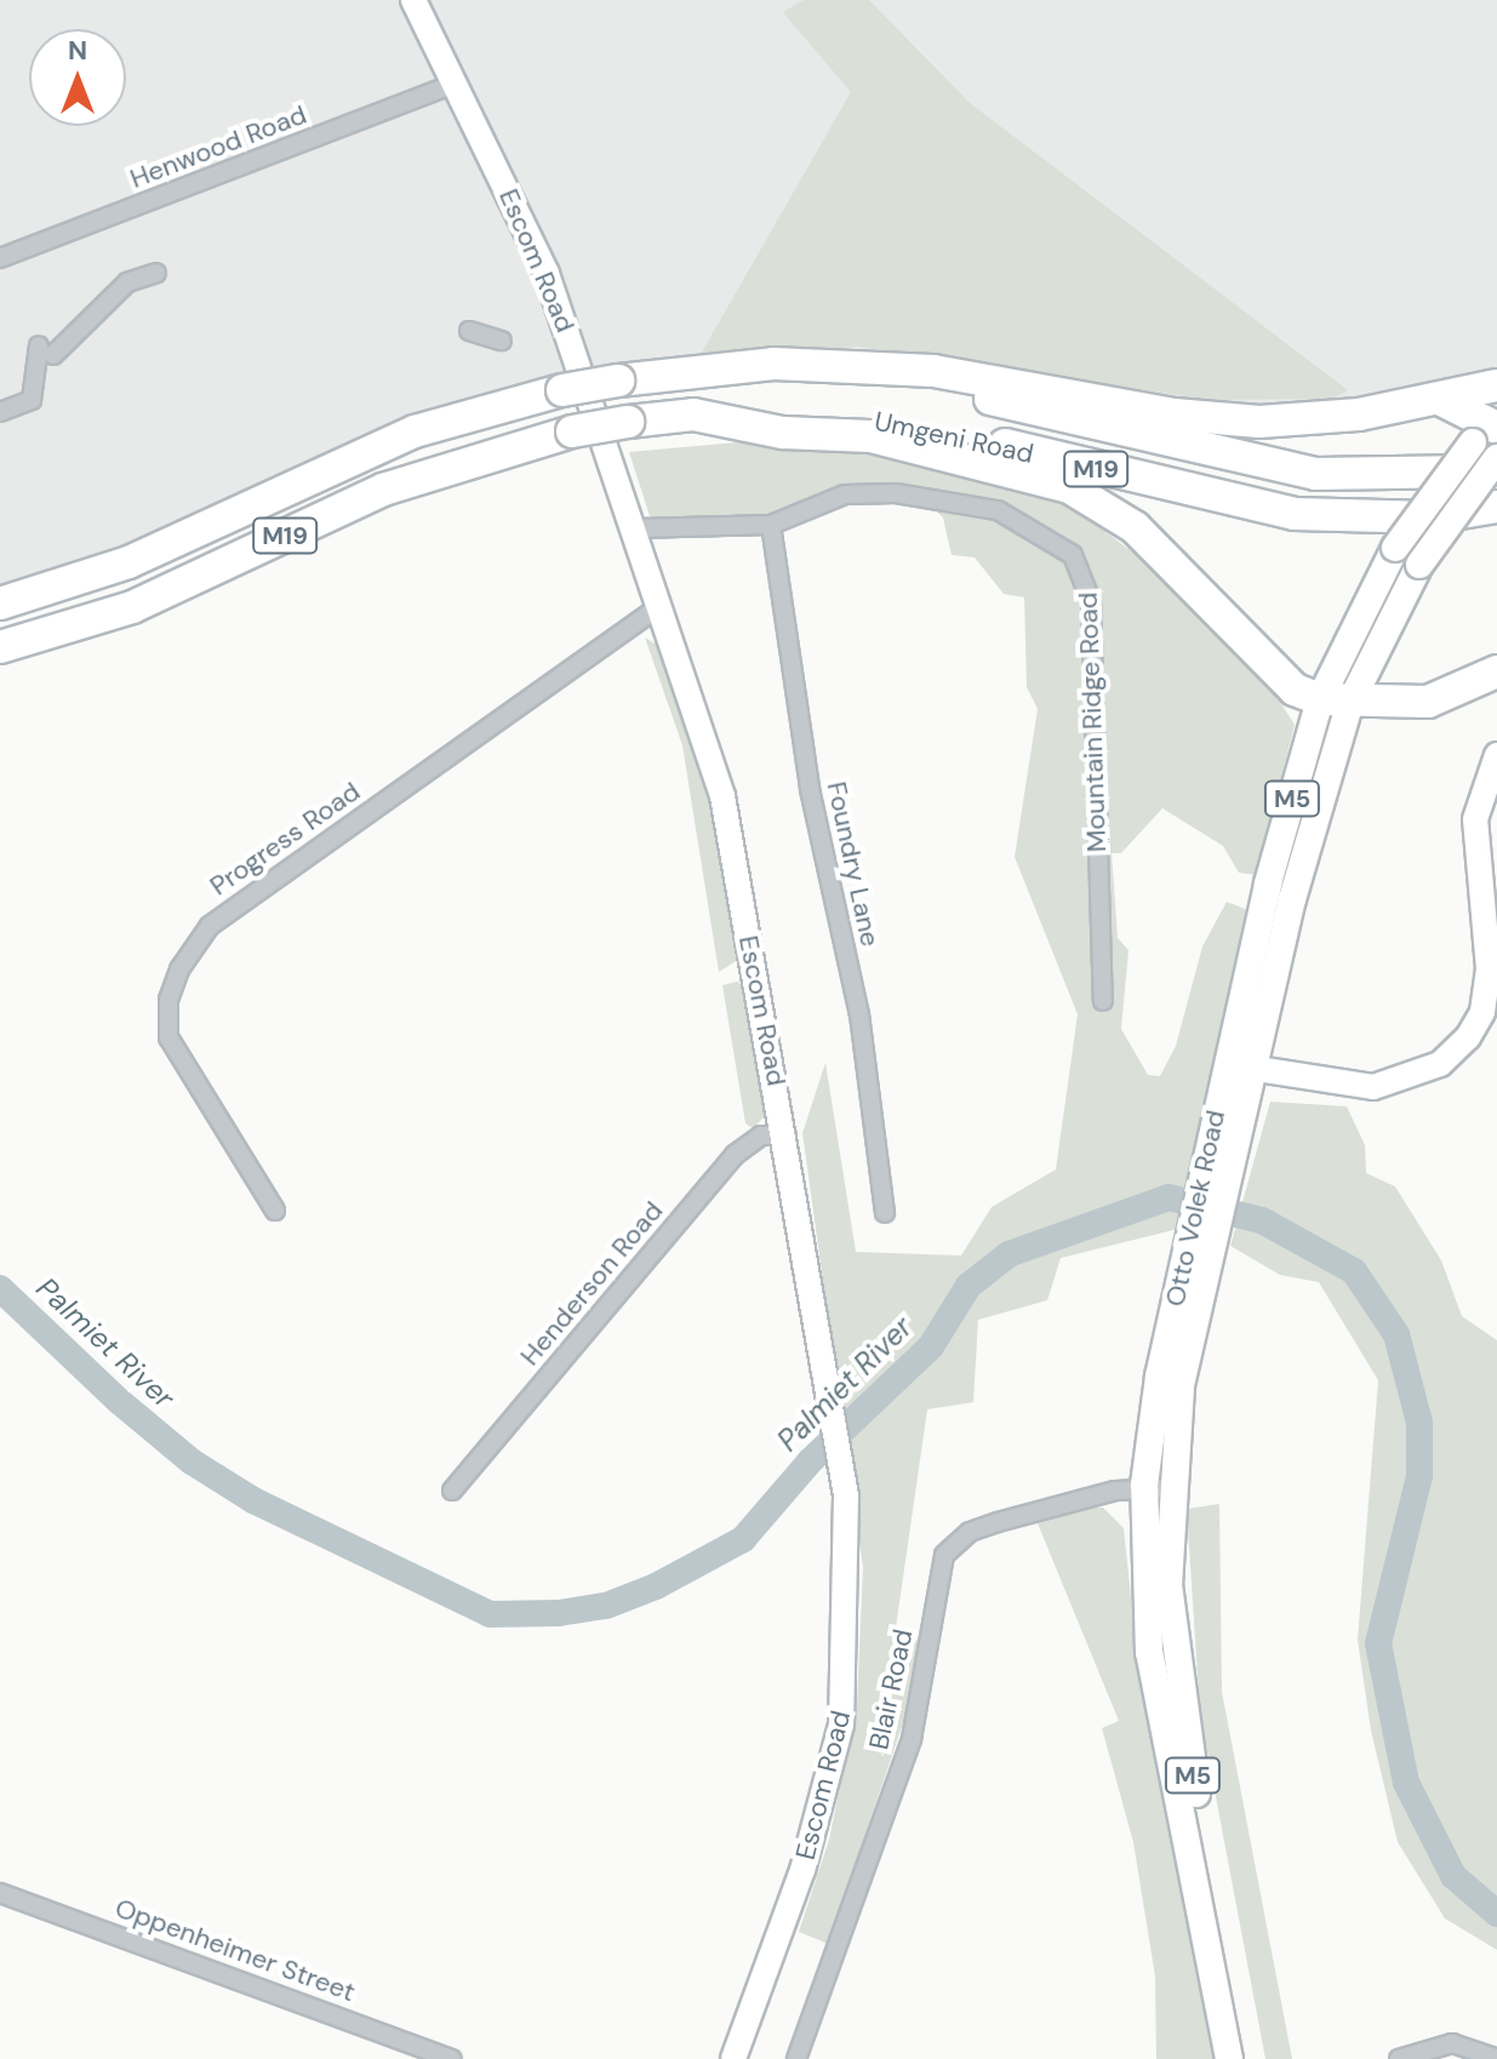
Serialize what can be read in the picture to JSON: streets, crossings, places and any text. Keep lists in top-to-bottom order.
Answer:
{
  "streets": {
    "highway": ["Umgeni Road", "M19"],
    "main road": ["M5", "Otto Volek Road"],
    "street": [
      "Henwood Road",
      "Escom Road",
      "Mountain Ridge Road",
      "Progress Road",
      "Foundry Lane",
      "Henderson Road",
      "Blair Road",
      "Oppenheimer Street"
    ]
  },
  "crossings": [
    ["Henwood Road", "Escom Road"],
    ["Escom Road", "Mountain Ridge Road"],
    ["Escom Road", "Progress Road"],
    ["Escom Road", "Henderson Road"],
    ["Umgeni Road", "M19"],
    ["Mountain Ridge Road", "Foundry Lane"],
    ["Otto Volek Road", "Blair Road"]
  ],
  "water": ["Palmiet River"],
  "north": "top"
}
